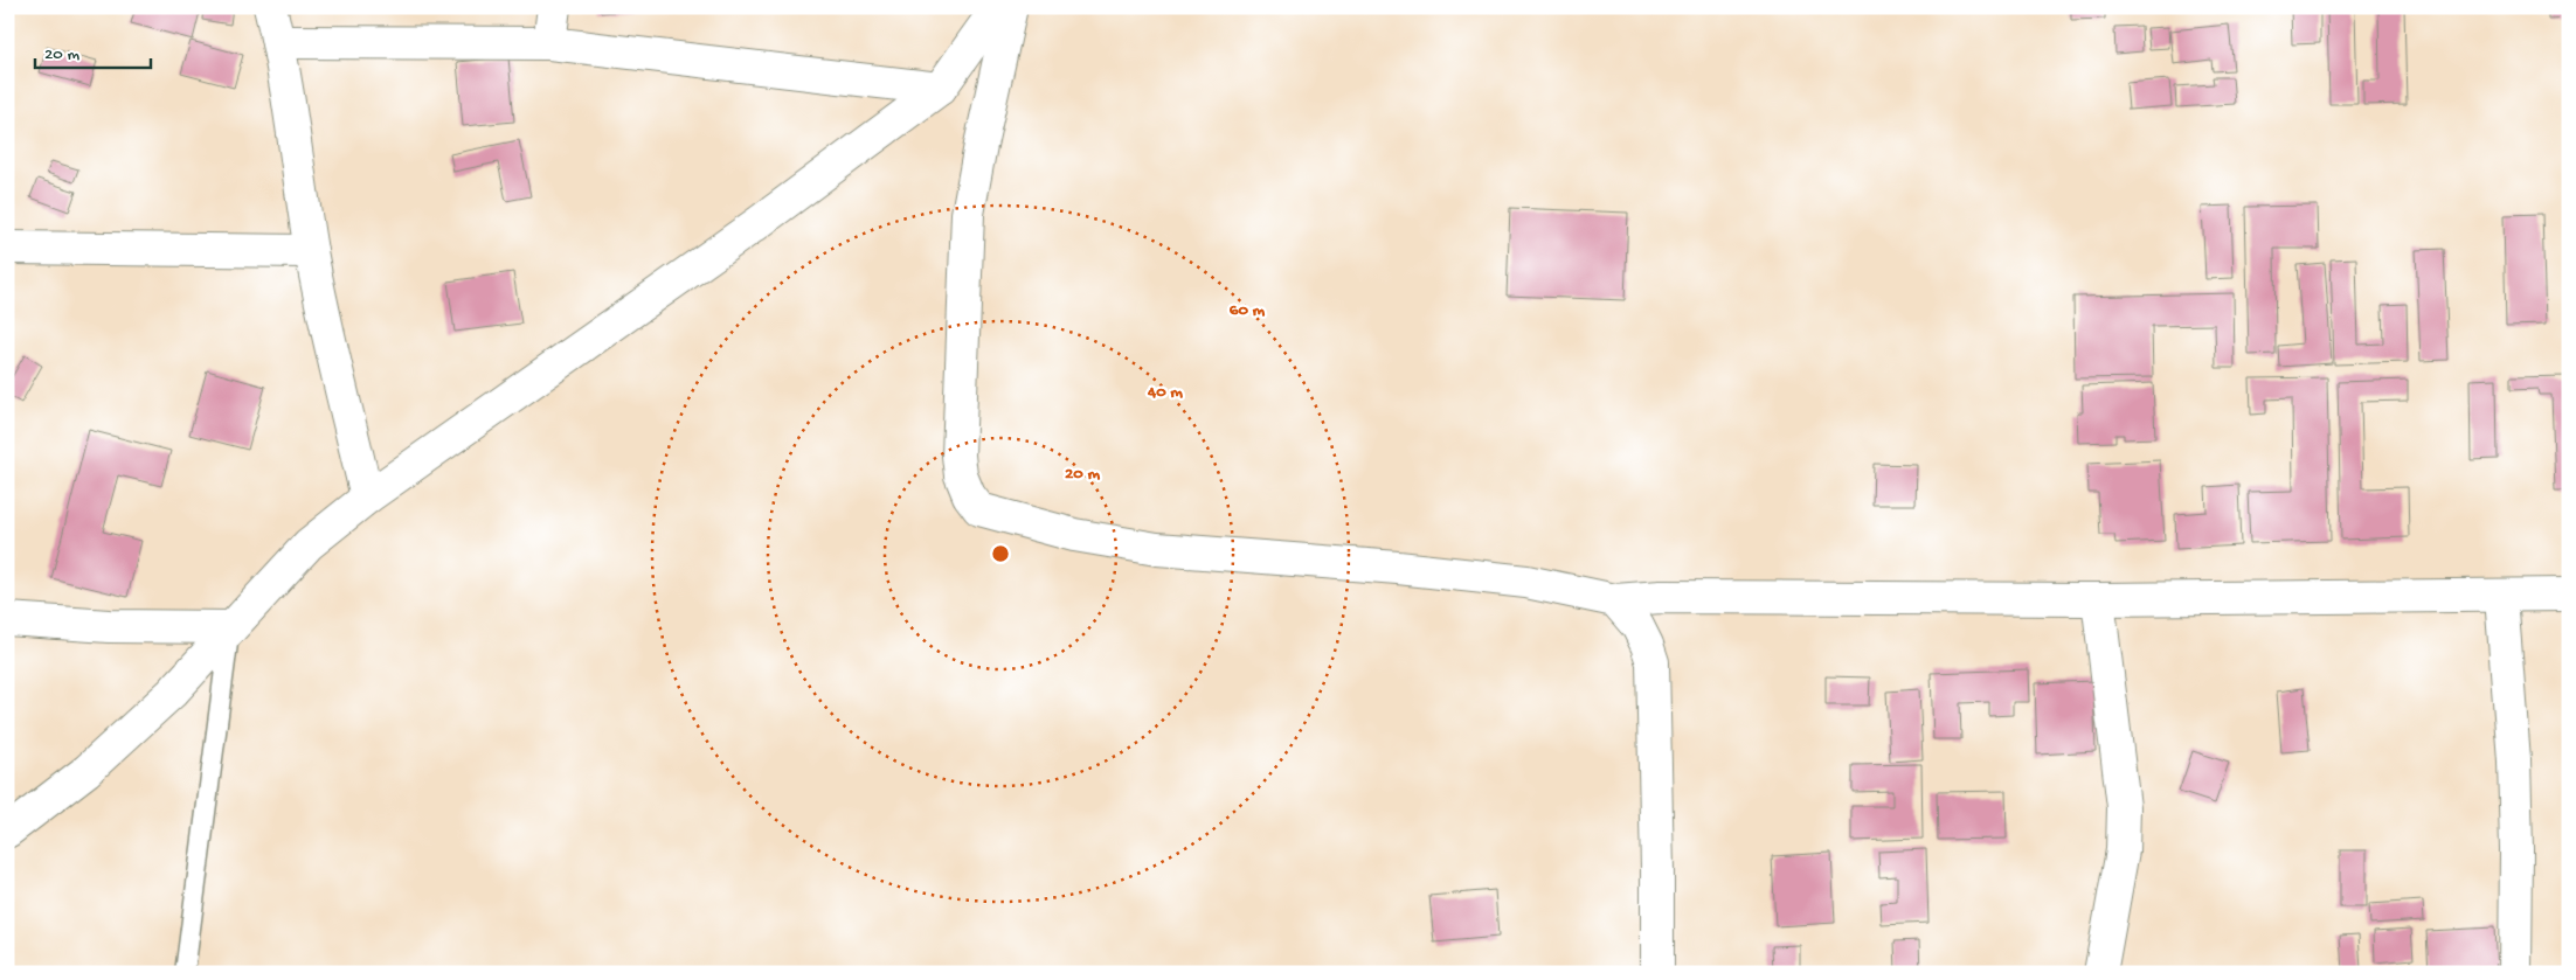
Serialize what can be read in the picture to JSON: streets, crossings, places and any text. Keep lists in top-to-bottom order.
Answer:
{
  "scale_bar": "20 m",
  "rings": ["60 m", "40 m", "20 m"]
}
